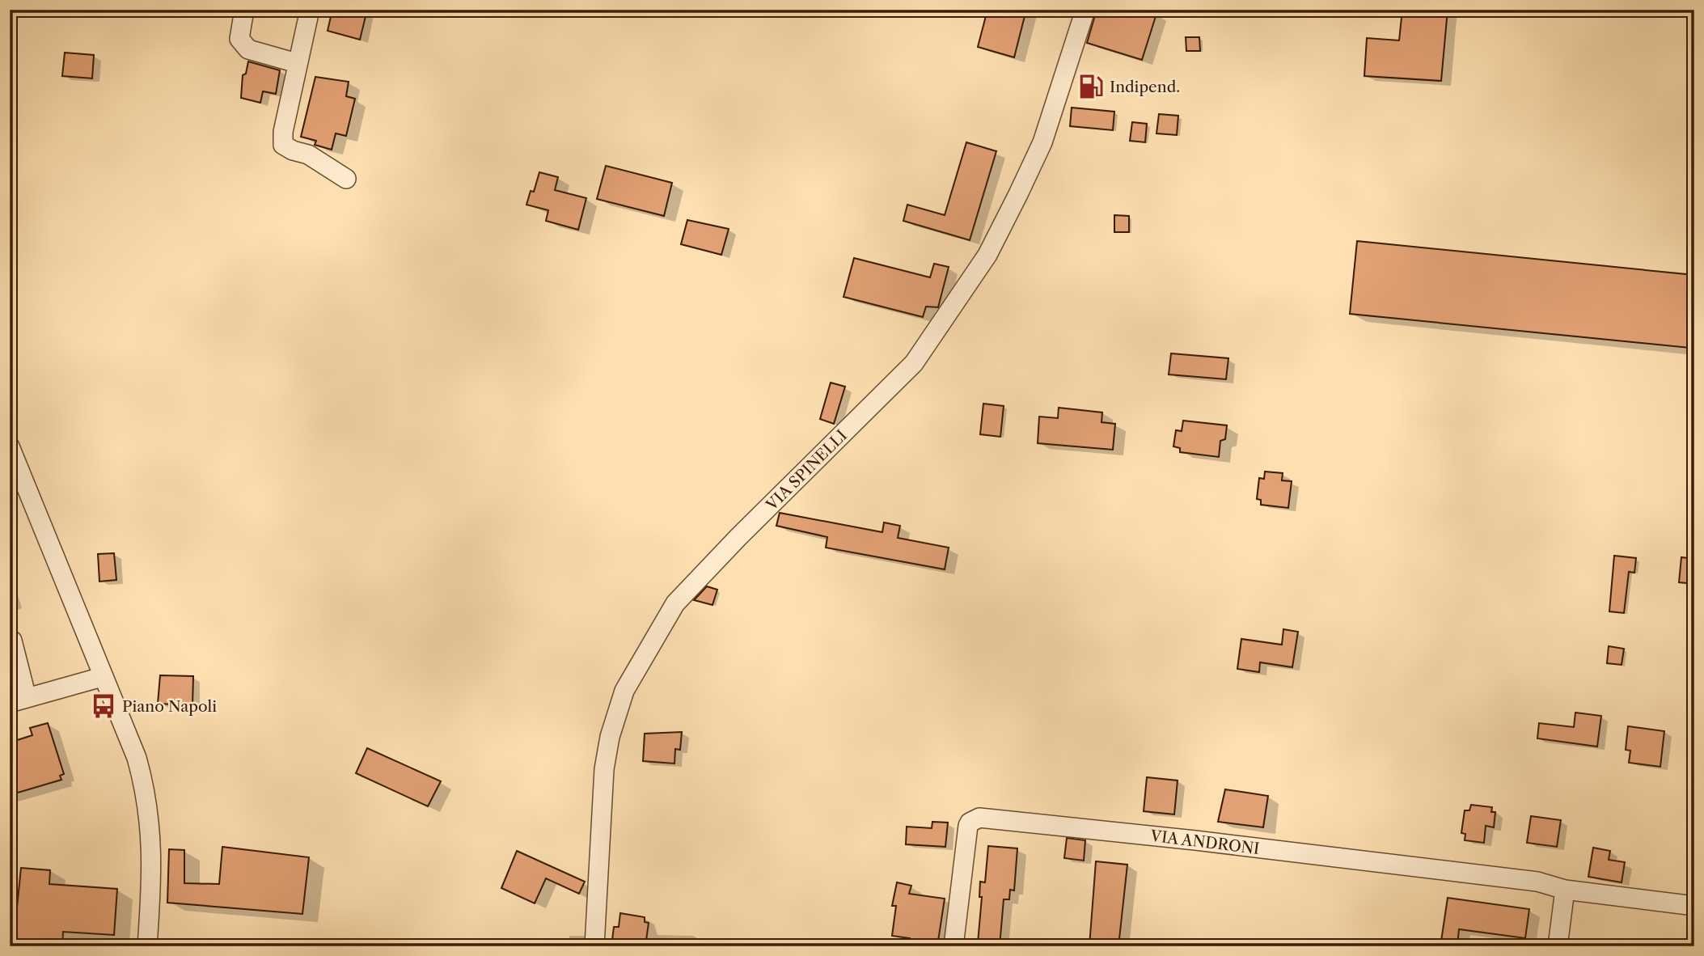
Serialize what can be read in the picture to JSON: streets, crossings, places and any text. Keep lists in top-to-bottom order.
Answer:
{
  "streets": {
    "street": ["VIA SPINELLI", "VIA ANDRONI"]
  },
  "places": {
    "fuel station": ["Indipend."],
    "bus stop": ["Piano Napoli"]
  }
}
